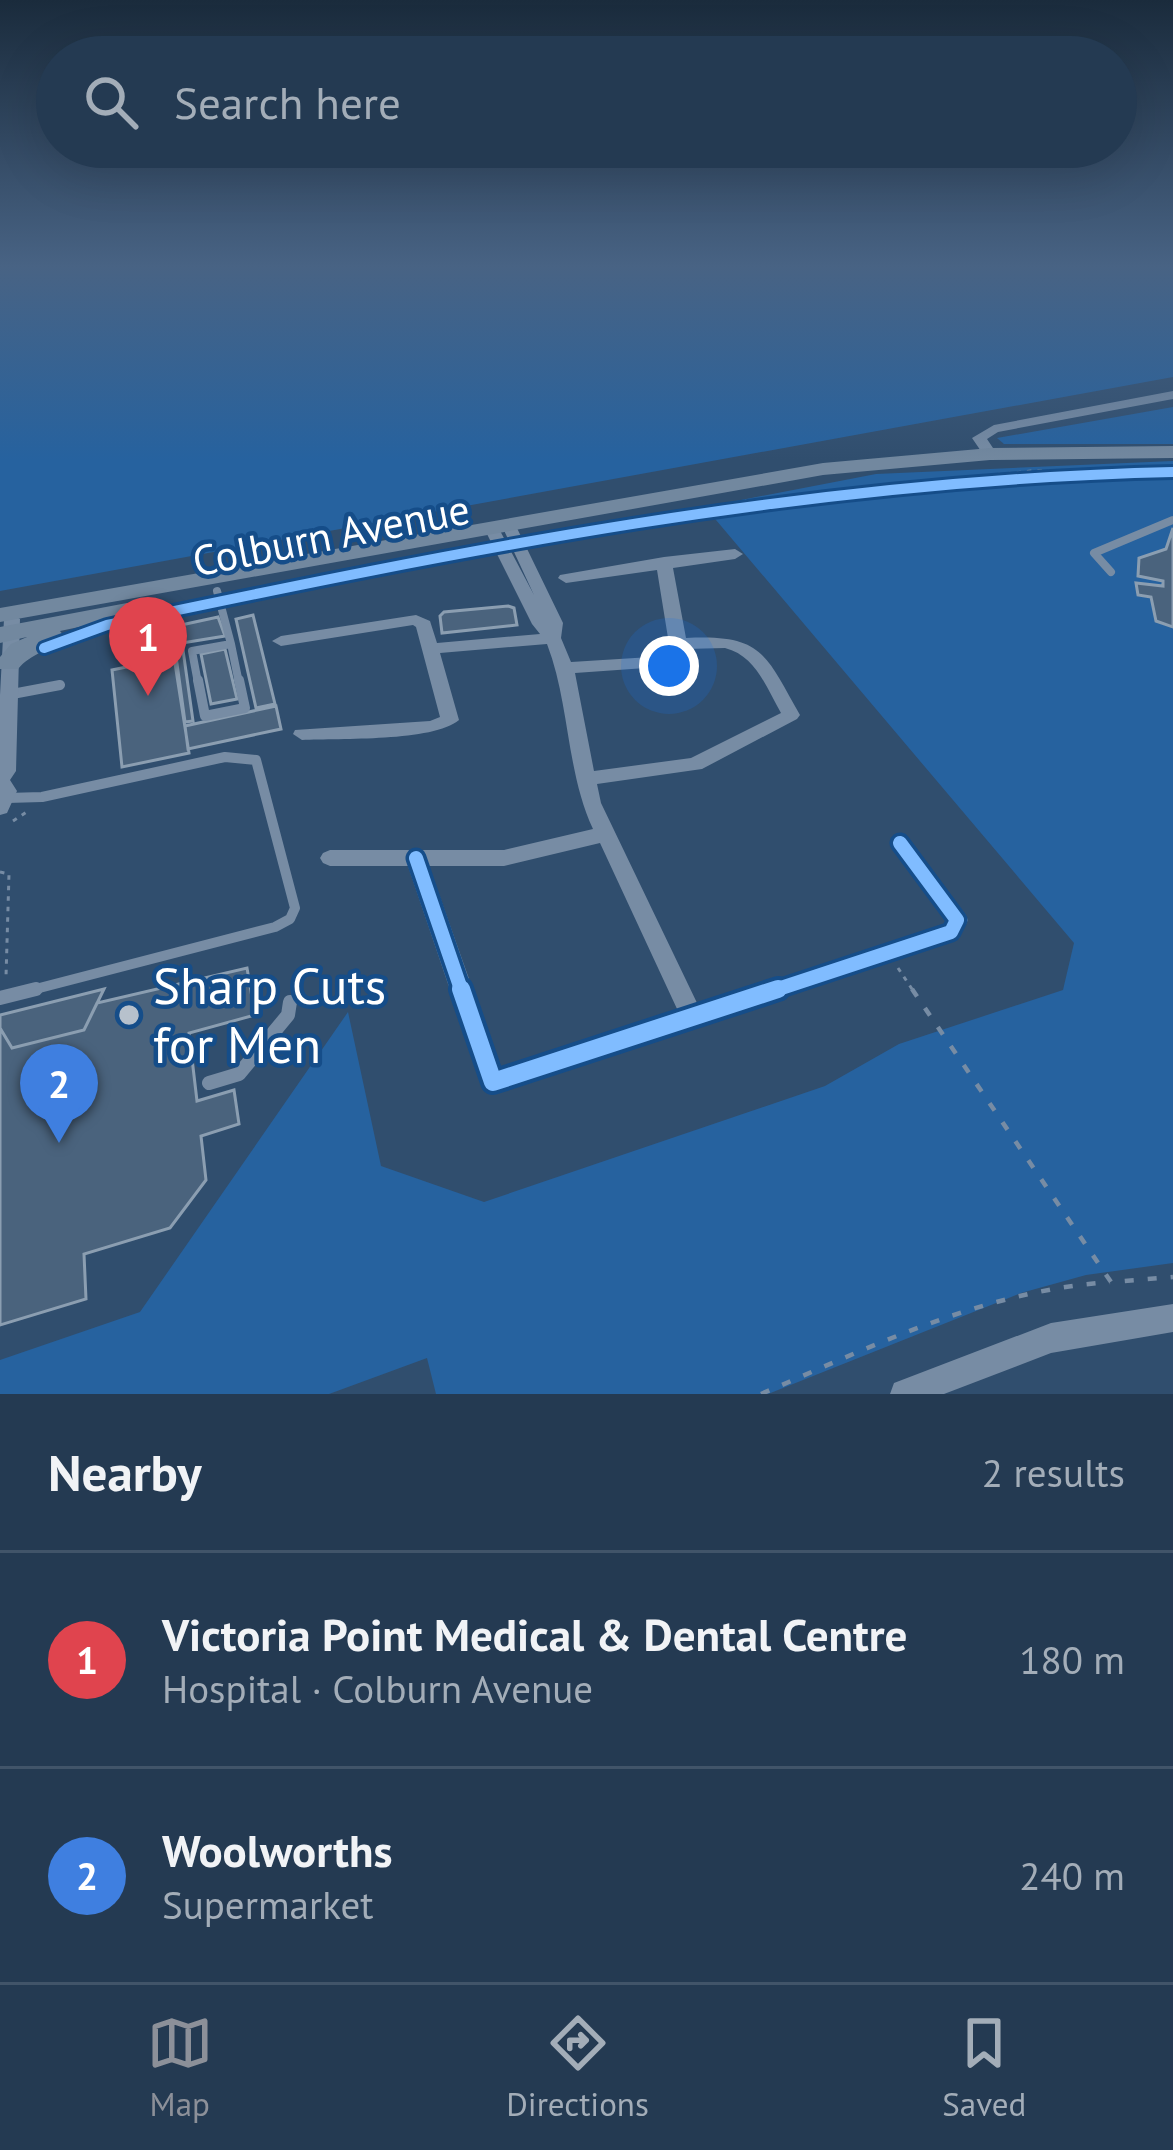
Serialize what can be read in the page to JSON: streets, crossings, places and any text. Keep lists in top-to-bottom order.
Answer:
{
  "streets": {
    "main road": ["Colburn Avenue"]
  },
  "places": ["Sharp Cuts for Men"],
  "page": {
    "search": "Search here",
    "pins": ["1", "2"],
    "heading": ["Nearby", "2 results"],
    "list": [
      {
        "mark": "1",
        "name": "Victoria Point Medical & Dental Centre",
        "note": "Hospital · Colburn Avenue",
        "value": "180 m"
      },
      {
        "mark": "2",
        "name": "Woolworths",
        "note": "Supermarket",
        "value": "240 m"
      }
    ],
    "nav": ["Map", "Directions", "Saved"]
  }
}
